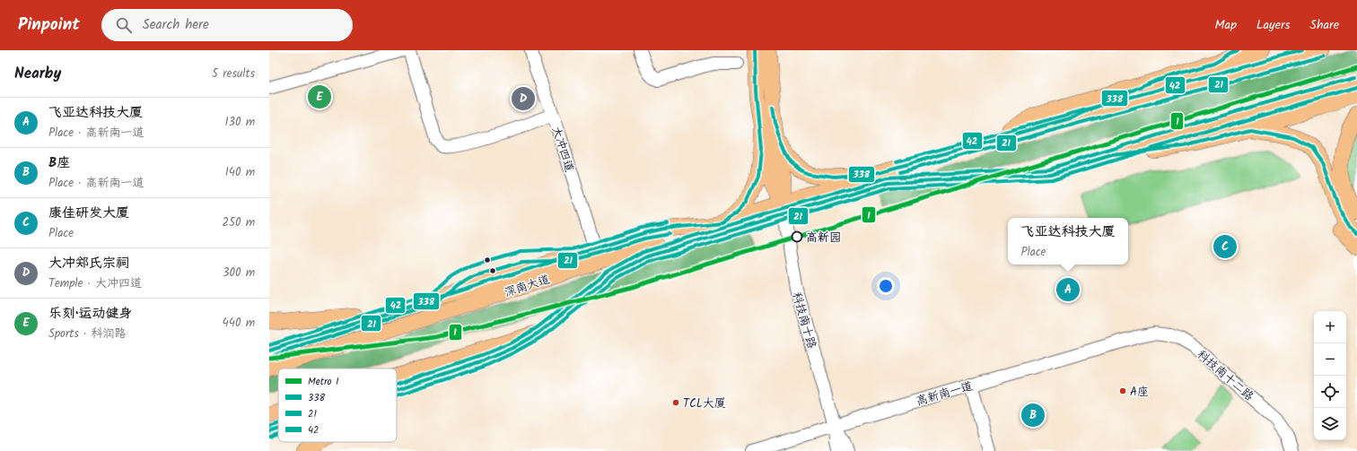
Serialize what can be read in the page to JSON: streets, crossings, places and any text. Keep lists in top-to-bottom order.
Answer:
{
  "streets": {
    "main road": ["深南大道"],
    "street": [
      "大冲四道",
      "科技南十路",
      "科技南十二路",
      "高新南一道"
    ]
  },
  "crossings": [
    ["深南大道", "科技南十路"],
    ["科技南十路", "高新南一道"],
    ["科技南十二路", "高新南一道"]
  ],
  "places": ["高新园", "A座", "TCL大厦"],
  "lines": [
    "transit line 338",
    "transit line 42",
    "transit line 21",
    "metro line 1"
  ],
  "legend": [
    "Metro 1",
    "338",
    "21",
    "42"
  ],
  "page": {
    "header": "Pinpoint",
    "search": "Search here",
    "nav": ["Map", "Layers", "Share"],
    "heading": ["Nearby", "5 results"],
    "pins": [
      "E",
      "D",
      "C",
      "A",
      "B"
    ],
    "list": [
      {
        "mark": "A",
        "name": "飞亚达科技大厦",
        "note": "Place · 高新南一道",
        "value": "130 m"
      },
      {
        "mark": "B",
        "name": "B座",
        "note": "Place · 高新南一道",
        "value": "140 m"
      },
      {
        "mark": "C",
        "name": "康佳研发大厦",
        "note": "Place",
        "value": "250 m"
      },
      {
        "mark": "D",
        "name": "大冲郑氏宗祠",
        "note": "Temple · 大冲四道",
        "value": "300 m"
      },
      {
        "mark": "E",
        "name": "乐刻·运动健身",
        "note": "Sports · 科润路",
        "value": "440 m"
      }
    ],
    "popup": ["飞亚达科技大厦", "Place"],
    "map_buttons": ["+", "−"]
  }
}
